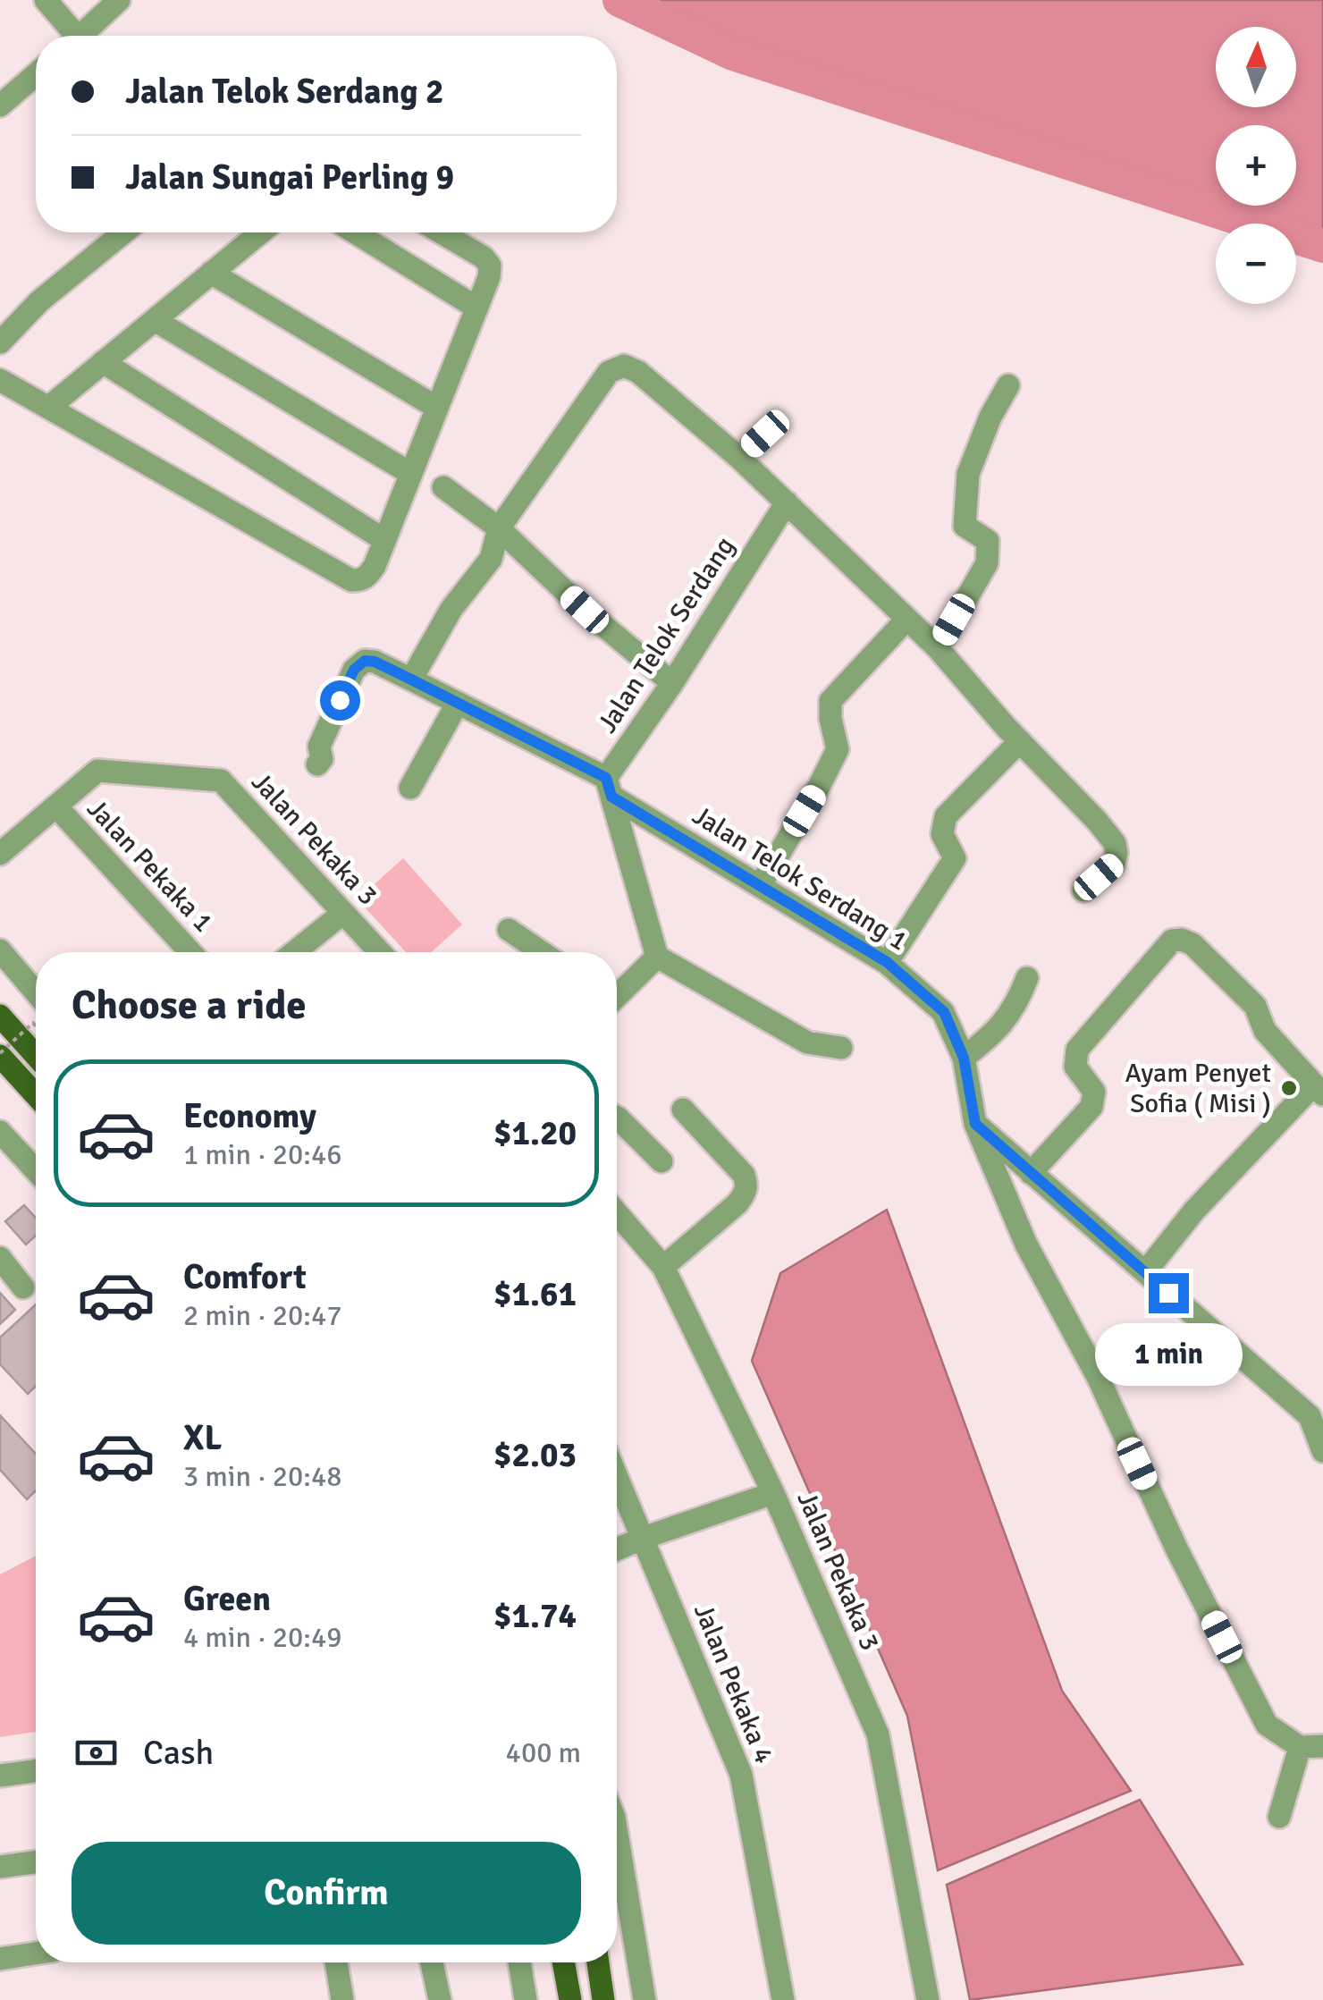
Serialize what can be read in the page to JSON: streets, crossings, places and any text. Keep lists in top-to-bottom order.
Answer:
{
  "streets": {
    "street": [
      "Jalan Telok Serdang",
      "Jalan Pekaka 3",
      "Jalan Pekaka 1",
      "Jalan Telok Serdang 1",
      "Jalan Pekaka 4"
    ]
  },
  "crossings": [
    ["Jalan Telok Serdang", "Jalan Telok Serdang 1"],
    ["Jalan Pekaka 3", "Jalan Pekaka 1"]
  ],
  "places": ["Ayam Penyet Sofia ( Misi )"],
  "north": "top",
  "page": {
    "map_buttons": ["+", "−"],
    "banner": ["Jalan Telok Serdang 2", "Jalan Sungai Perling 9"],
    "heading": "Choose a ride",
    "list": [
      {
        "name": "Economy",
        "note": "1 min · 20:46",
        "value": "$1.20"
      },
      {
        "name": "Comfort",
        "note": "2 min · 20:47",
        "value": "$1.61"
      },
      {
        "name": "XL",
        "note": "3 min · 20:48",
        "value": "$2.03"
      },
      {
        "name": "Green",
        "note": "4 min · 20:49",
        "value": "$1.74"
      }
    ],
    "bubble": "1 min",
    "pay": ["Cash", "400 m"],
    "buttons": "Confirm"
  }
}
